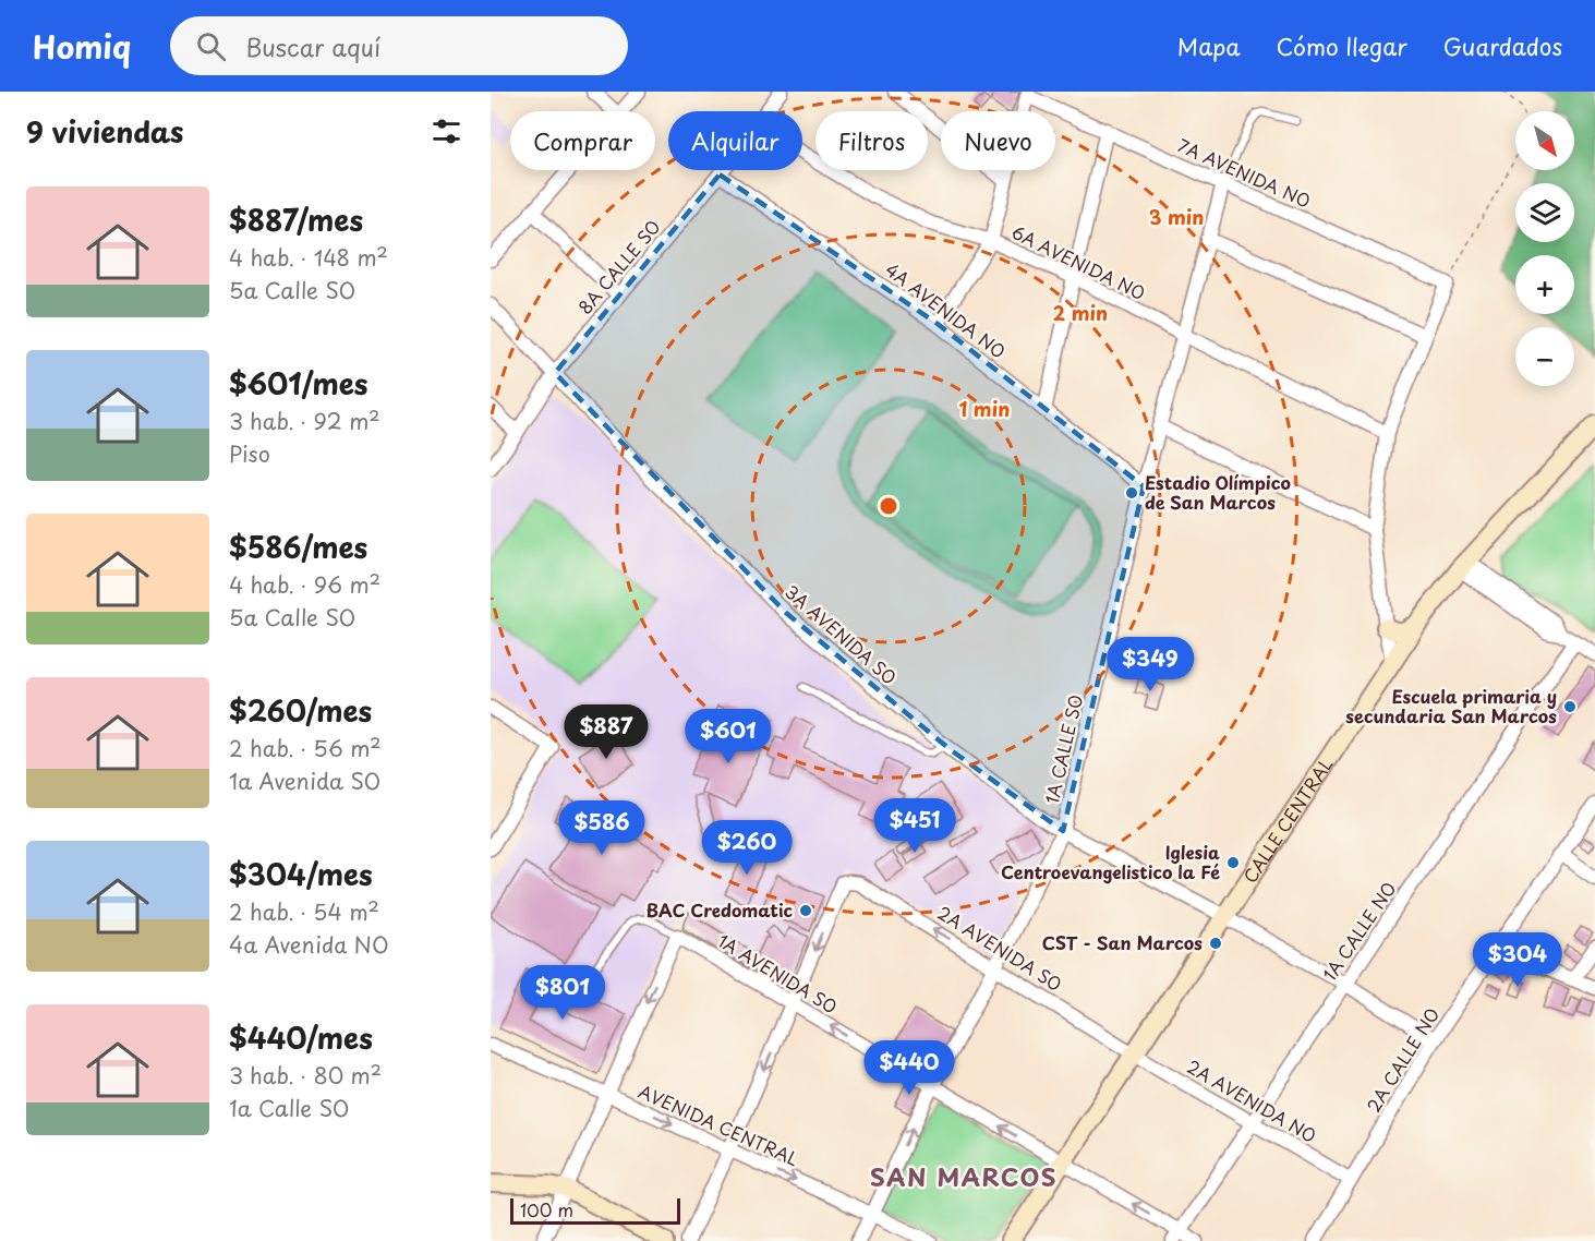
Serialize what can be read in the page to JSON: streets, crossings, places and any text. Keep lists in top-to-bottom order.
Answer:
{
  "streets": {
    "main road": ["CALLE CENTRAL"],
    "street": [
      "7A AVENIDA NO",
      "6A AVENIDA NO",
      "8A CALLE SO",
      "4A AVENIDA NO",
      "3A AVENIDA SO",
      "1A CALLE SO",
      "1A CALLE NO",
      "2A AVENIDA SO",
      "1A AVENIDA SO",
      "2A CALLE NO",
      "2A AVENIDA NO",
      "AVENIDA CENTRAL"
    ]
  },
  "crossings": [
    ["7A AVENIDA NO", "1A CALLE SO"],
    ["6A AVENIDA NO", "1A CALLE SO"],
    ["8A CALLE SO", "4A AVENIDA NO"],
    ["8A CALLE SO", "3A AVENIDA SO"],
    ["4A AVENIDA NO", "1A CALLE SO"],
    ["3A AVENIDA SO", "1A CALLE SO"],
    ["3A AVENIDA SO", "CALLE CENTRAL"],
    ["3A AVENIDA SO", "1A CALLE NO"],
    ["3A AVENIDA SO", "2A CALLE NO"],
    ["1A CALLE SO", "2A AVENIDA SO"],
    ["1A CALLE SO", "1A AVENIDA SO"],
    ["1A CALLE SO", "AVENIDA CENTRAL"],
    ["CALLE CENTRAL", "2A AVENIDA SO"],
    ["CALLE CENTRAL", "1A AVENIDA SO"],
    ["CALLE CENTRAL", "2A AVENIDA NO"],
    ["1A CALLE NO", "1A AVENIDA SO"],
    ["1A CALLE NO", "2A AVENIDA NO"],
    ["2A AVENIDA SO", "1A AVENIDA SO"],
    ["2A AVENIDA SO", "2A AVENIDA NO"],
    ["2A CALLE NO", "2A AVENIDA NO"]
  ],
  "one_way": ["1A AVENIDA SO", "AVENIDA CENTRAL"],
  "districts": ["SAN MARCOS"],
  "places": [
    "Estadio Olímpico de San Marcos",
    "Escuela primaria y secundaria San Marcos",
    "Iglesia Centroevangelistico la Fé",
    "BAC Credomatic",
    "CST - San Marcos"
  ],
  "scale_bar": "100 m",
  "north": "bottom right",
  "page": {
    "header": "Homiq",
    "search": "Buscar aquí",
    "nav": ["Mapa", "Cómo llegar", "Guardados"],
    "heading": "9 viviendas",
    "map_buttons": ["+", "−"],
    "chip": [
      "Comprar",
      "Alquilar",
      "Filtros",
      "Nuevo"
    ],
    "list": [
      {
        "name": "$887/mes",
        "note": "4 hab. · 148 m² · 5a Calle SO"
      },
      {
        "name": "$601/mes",
        "note": "3 hab. · 92 m² · Piso"
      },
      {
        "name": "$586/mes",
        "note": "4 hab. · 96 m² · 5a Calle SO"
      },
      {
        "name": "$260/mes",
        "note": "2 hab. · 56 m² · 1a Avenida SO"
      },
      {
        "name": "$304/mes",
        "note": "2 hab. · 54 m² · 4a Avenida NO"
      },
      {
        "name": "$440/mes",
        "note": "3 hab. · 80 m² · 1a Calle SO"
      }
    ],
    "price": [
      "$349",
      "$887",
      "$601",
      "$451",
      "$586",
      "$260",
      "$304",
      "$801",
      "$440"
    ],
    "scale": "100 m"
  },
  "rings": ["3 min", "2 min", "1 min"]
}
